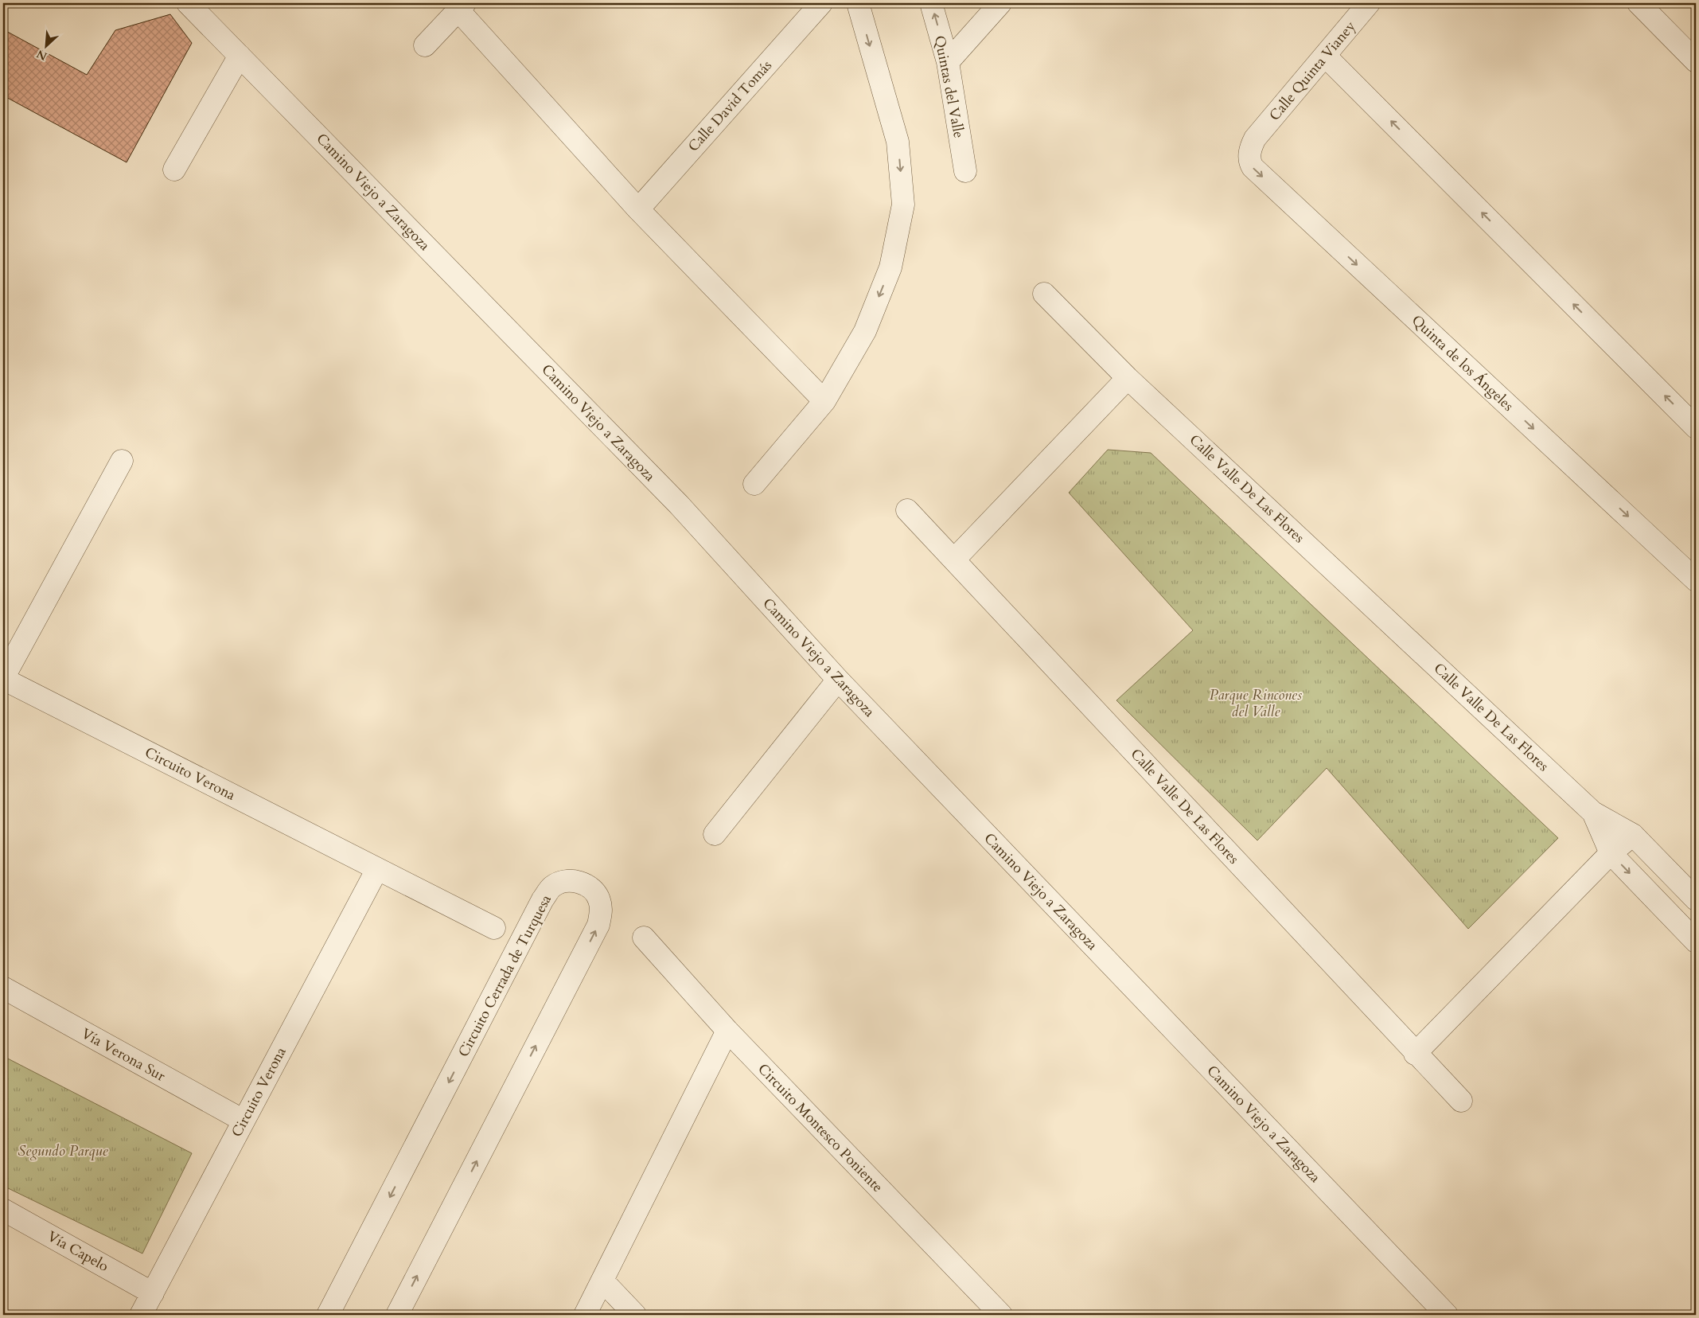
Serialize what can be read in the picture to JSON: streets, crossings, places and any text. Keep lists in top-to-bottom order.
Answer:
{
  "streets": {
    "street": [
      "Calle Quinta Vianey",
      "Quintas del Valle",
      "Calle David Tomás",
      "Camino Viejo a Zaragoza",
      "Quinta de los Ángeles",
      "Calle Valle De Las Flores",
      "Circuito Verona",
      "Circuito Cerrada de Turquesa",
      "Vía Verona Sur",
      "Circuito Montesco Poniente",
      "Vía Capelo"
    ]
  },
  "crossings": [
    ["Calle Quinta Vianey", "Quinta de los Ángeles"],
    ["Circuito Verona", "Vía Verona Sur"],
    ["Circuito Verona", "Vía Capelo"]
  ],
  "one_way": ["Quintas del Valle"],
  "parks": ["Parque Rincones del Valle", "Segundo Parque"],
  "north": "bottom left"
}
